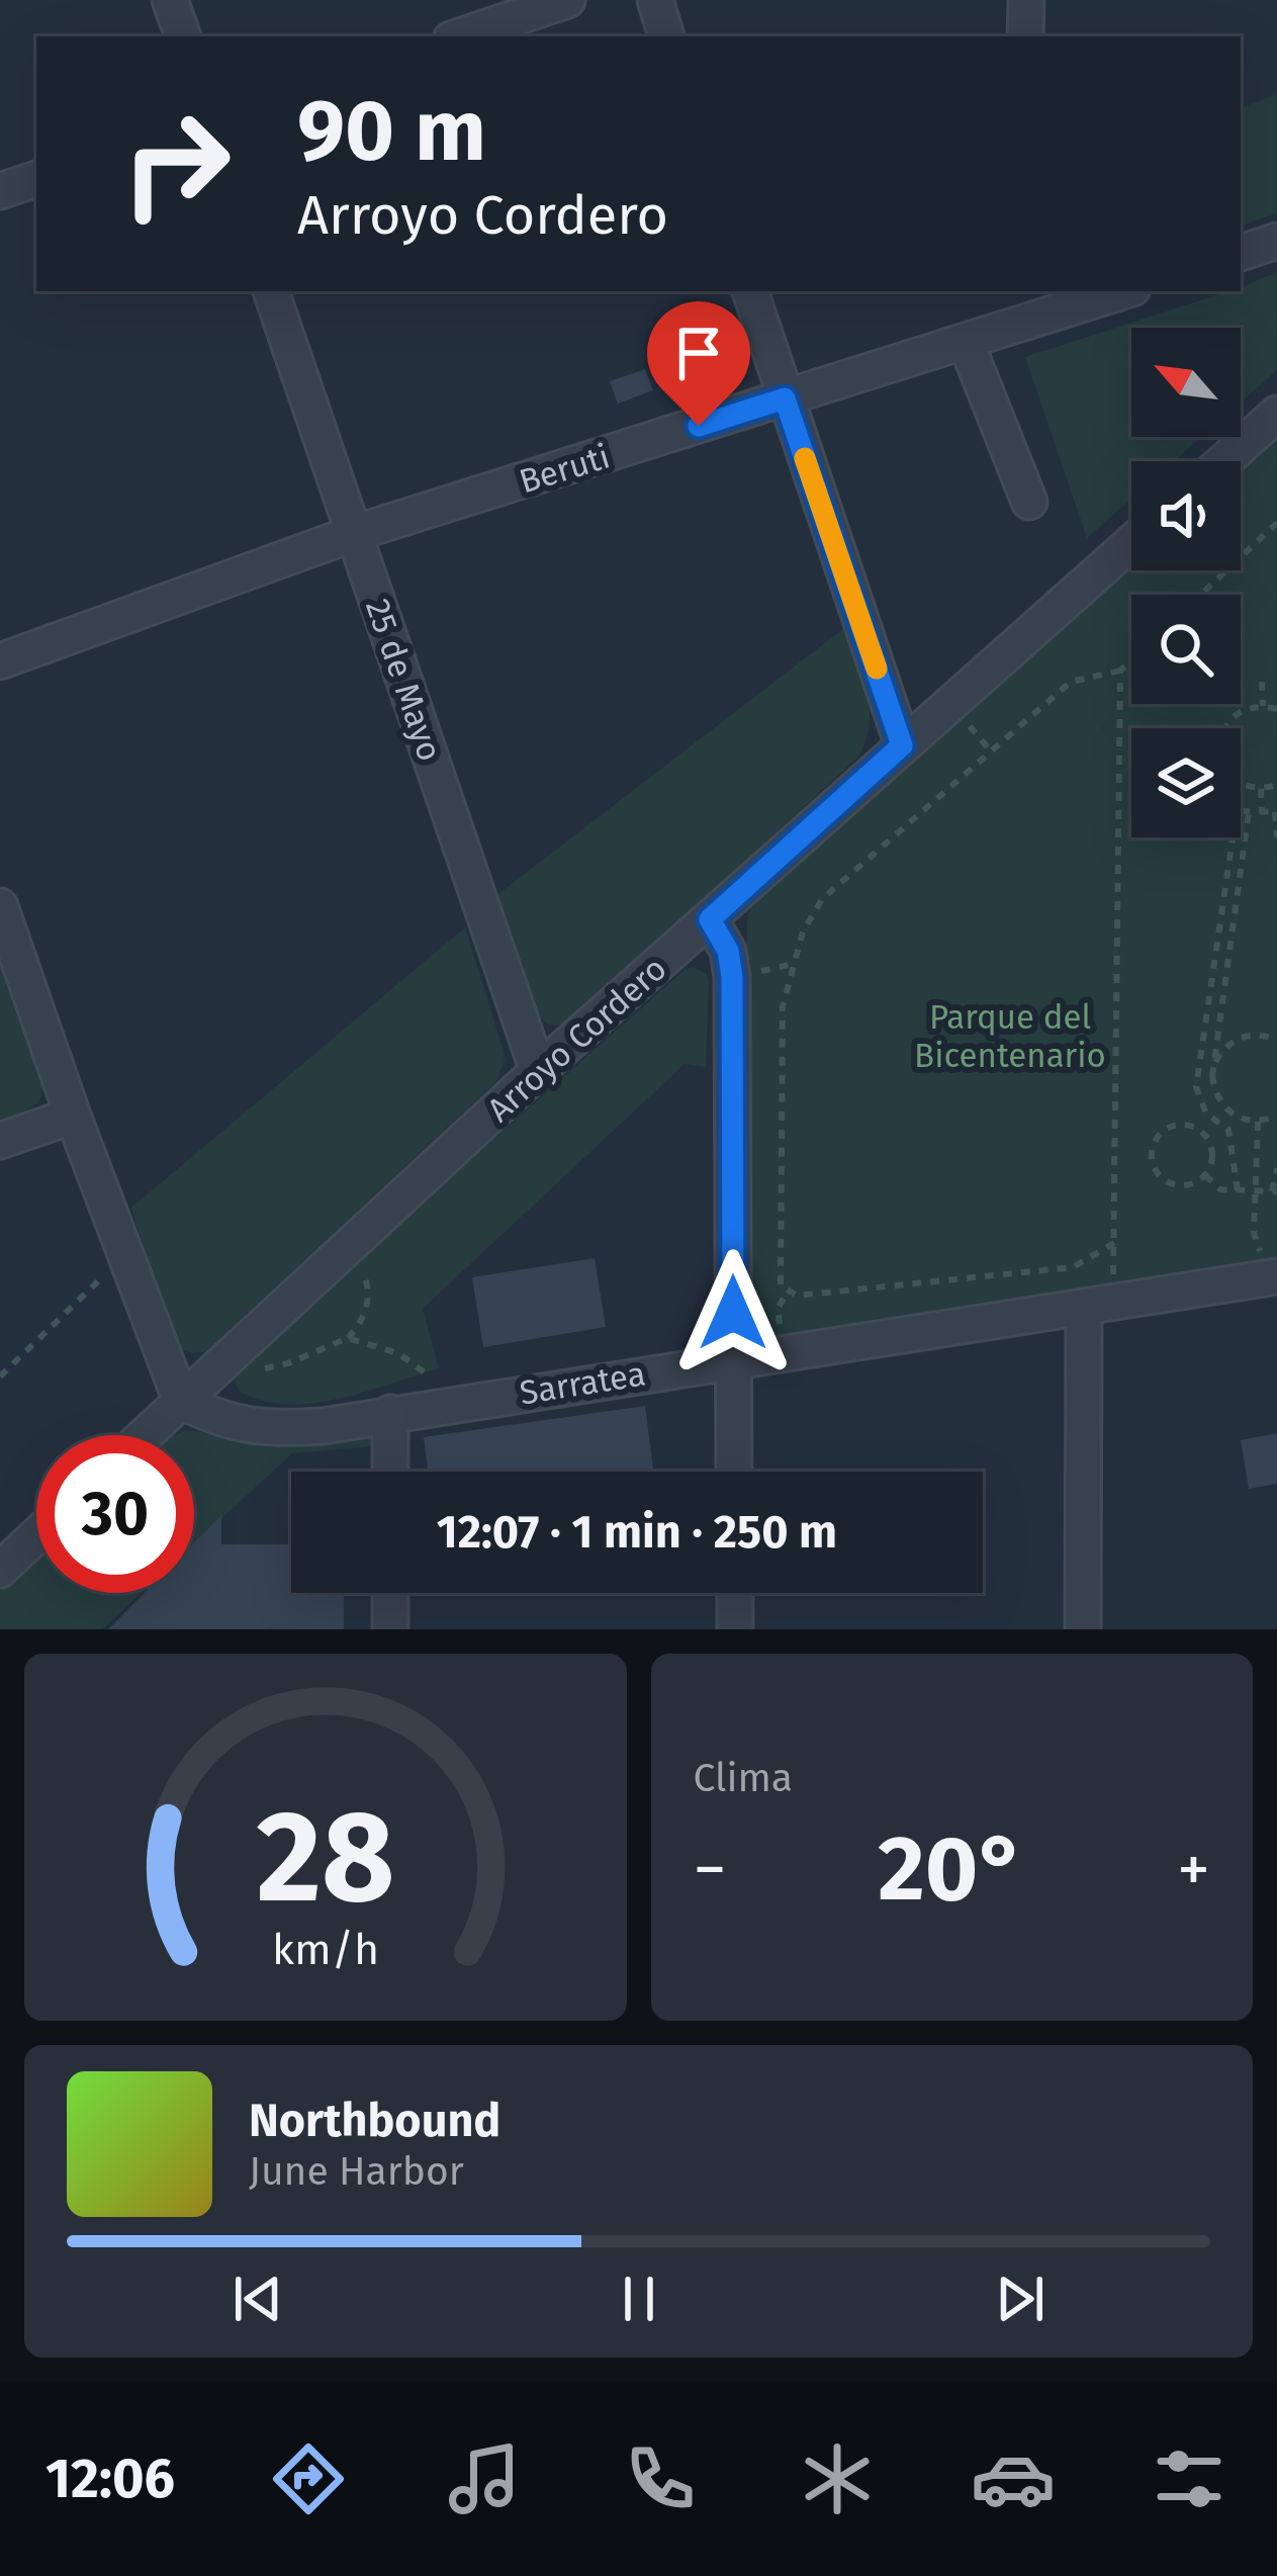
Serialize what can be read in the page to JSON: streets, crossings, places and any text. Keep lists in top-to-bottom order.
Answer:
{
  "streets": {
    "street": [
      "Beruti",
      "25 de Mayo",
      "Arroyo Cordero",
      "Sarratea"
    ]
  },
  "crossings": [
    ["Beruti", "25 de Mayo"],
    ["25 de Mayo", "Arroyo Cordero"],
    ["Arroyo Cordero", "Sarratea"]
  ],
  "parks": ["Parque del Bicentenario"],
  "north": "top left",
  "page": {
    "turn": ["90 m", "Arroyo Cordero"],
    "limit": "30",
    "trip": "12:07 · 1 min · 250 m",
    "tile": "Clima",
    "heat": ["−", "20°", "+"],
    "song": ["Northbound", "June Harbor"],
    "tabs": "12:06",
    "gauge": ["28", "km/h"]
  }
}
